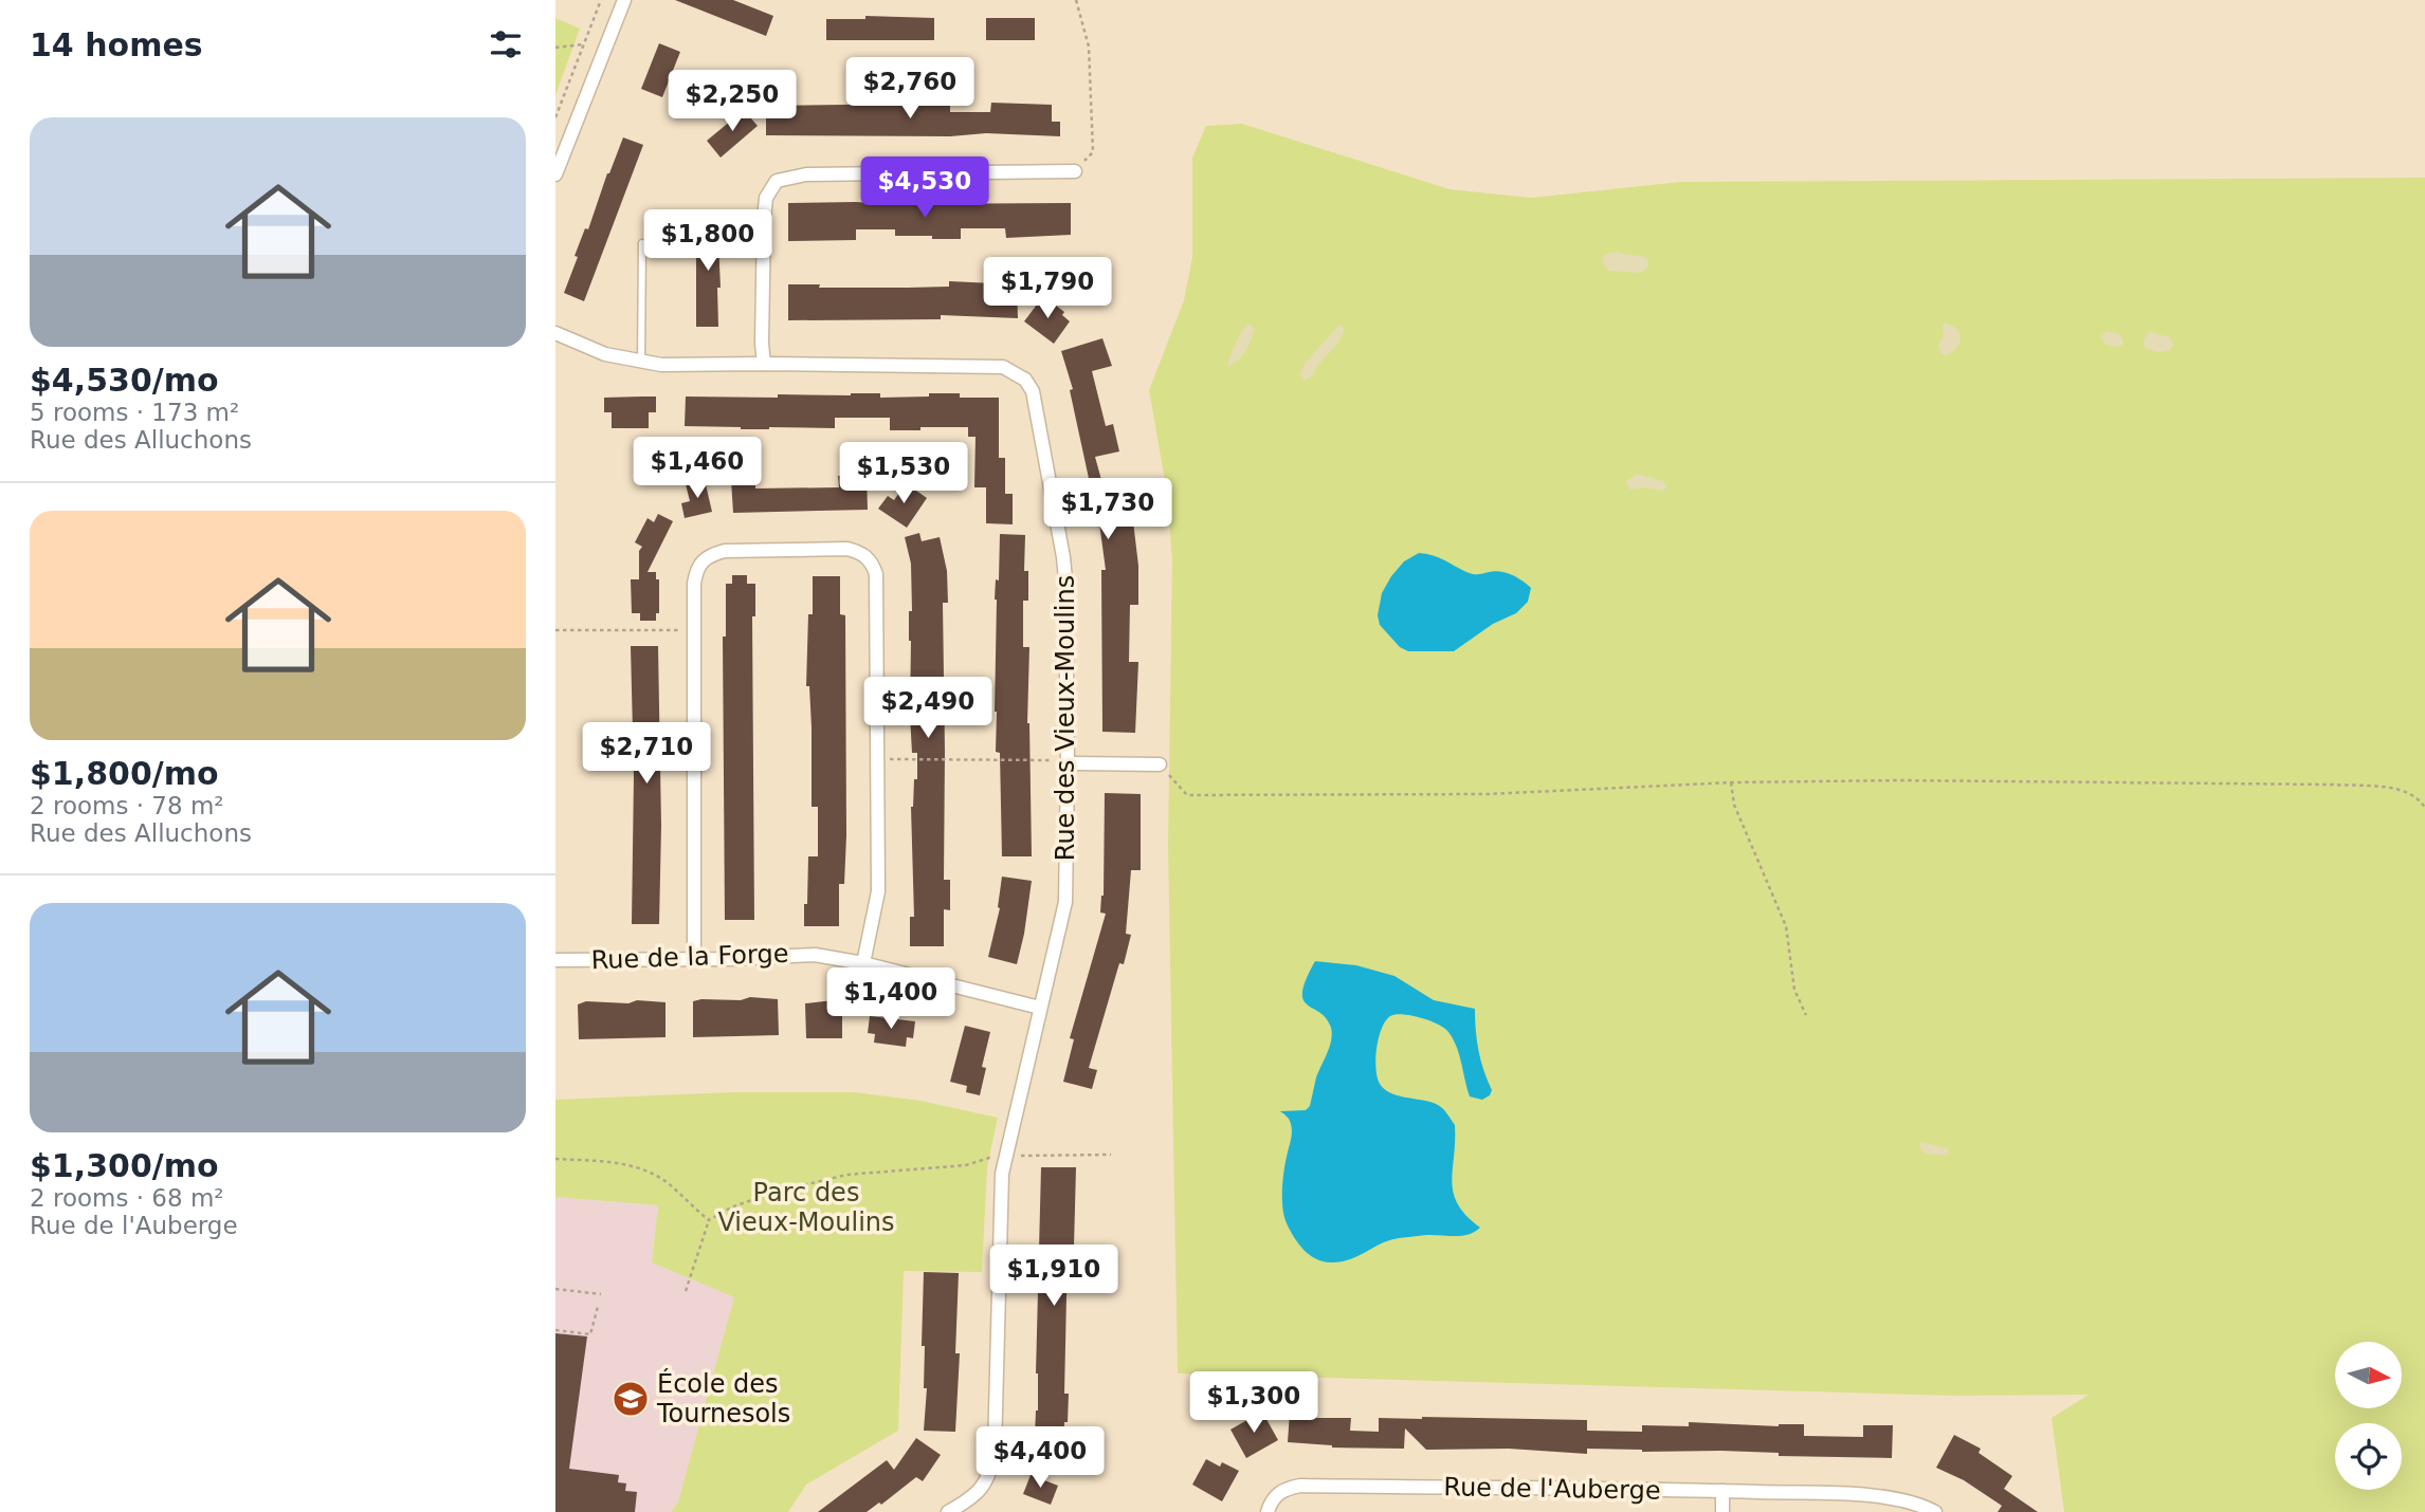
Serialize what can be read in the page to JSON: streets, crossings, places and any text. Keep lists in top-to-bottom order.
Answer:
{
  "streets": {
    "street": ["Rue des Vieux-Moulins", "Rue de la Forge", "Rue de l'Auberge"]
  },
  "crossings": [
    ["Rue des Vieux-Moulins", "Rue de la Forge"]
  ],
  "parks": ["Parc des Vieux-Moulins"],
  "places": {
    "school or university": ["École des Tournesols"]
  },
  "north": "right",
  "page": {
    "heading": "14 homes",
    "price": [
      "$2,760",
      "$2,250",
      "$4,530",
      "$1,800",
      "$1,790",
      "$1,460",
      "$1,530",
      "$1,730",
      "$2,490",
      "$2,710",
      "$1,400",
      "$1,910",
      "$1,300",
      "$4,400"
    ],
    "list": [
      {
        "name": "$4,530/mo",
        "note": "5 rooms · 173 m² · Rue des Alluchons"
      },
      {
        "name": "$1,800/mo",
        "note": "2 rooms · 78 m² · Rue des Alluchons"
      },
      {
        "name": "$1,300/mo",
        "note": "2 rooms · 68 m² · Rue de l'Auberge"
      }
    ]
  }
}
